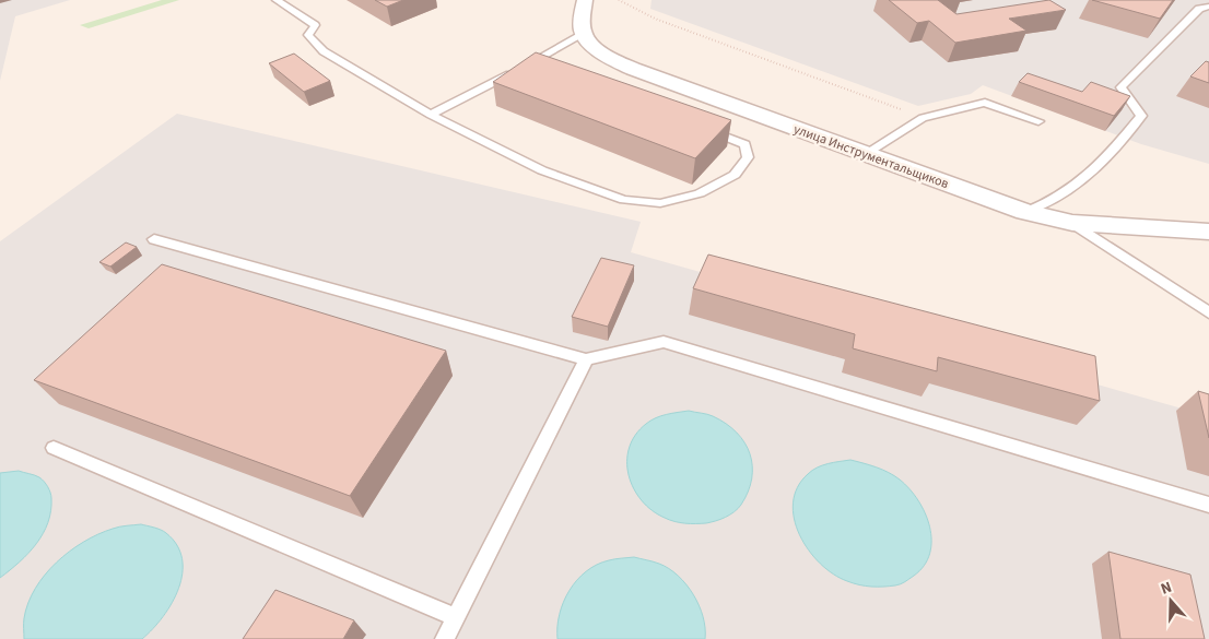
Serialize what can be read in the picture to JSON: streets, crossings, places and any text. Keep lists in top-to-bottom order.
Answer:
{
  "streets": {
    "street": ["улица Инструментальщиков"]
  },
  "north": "top"
}
